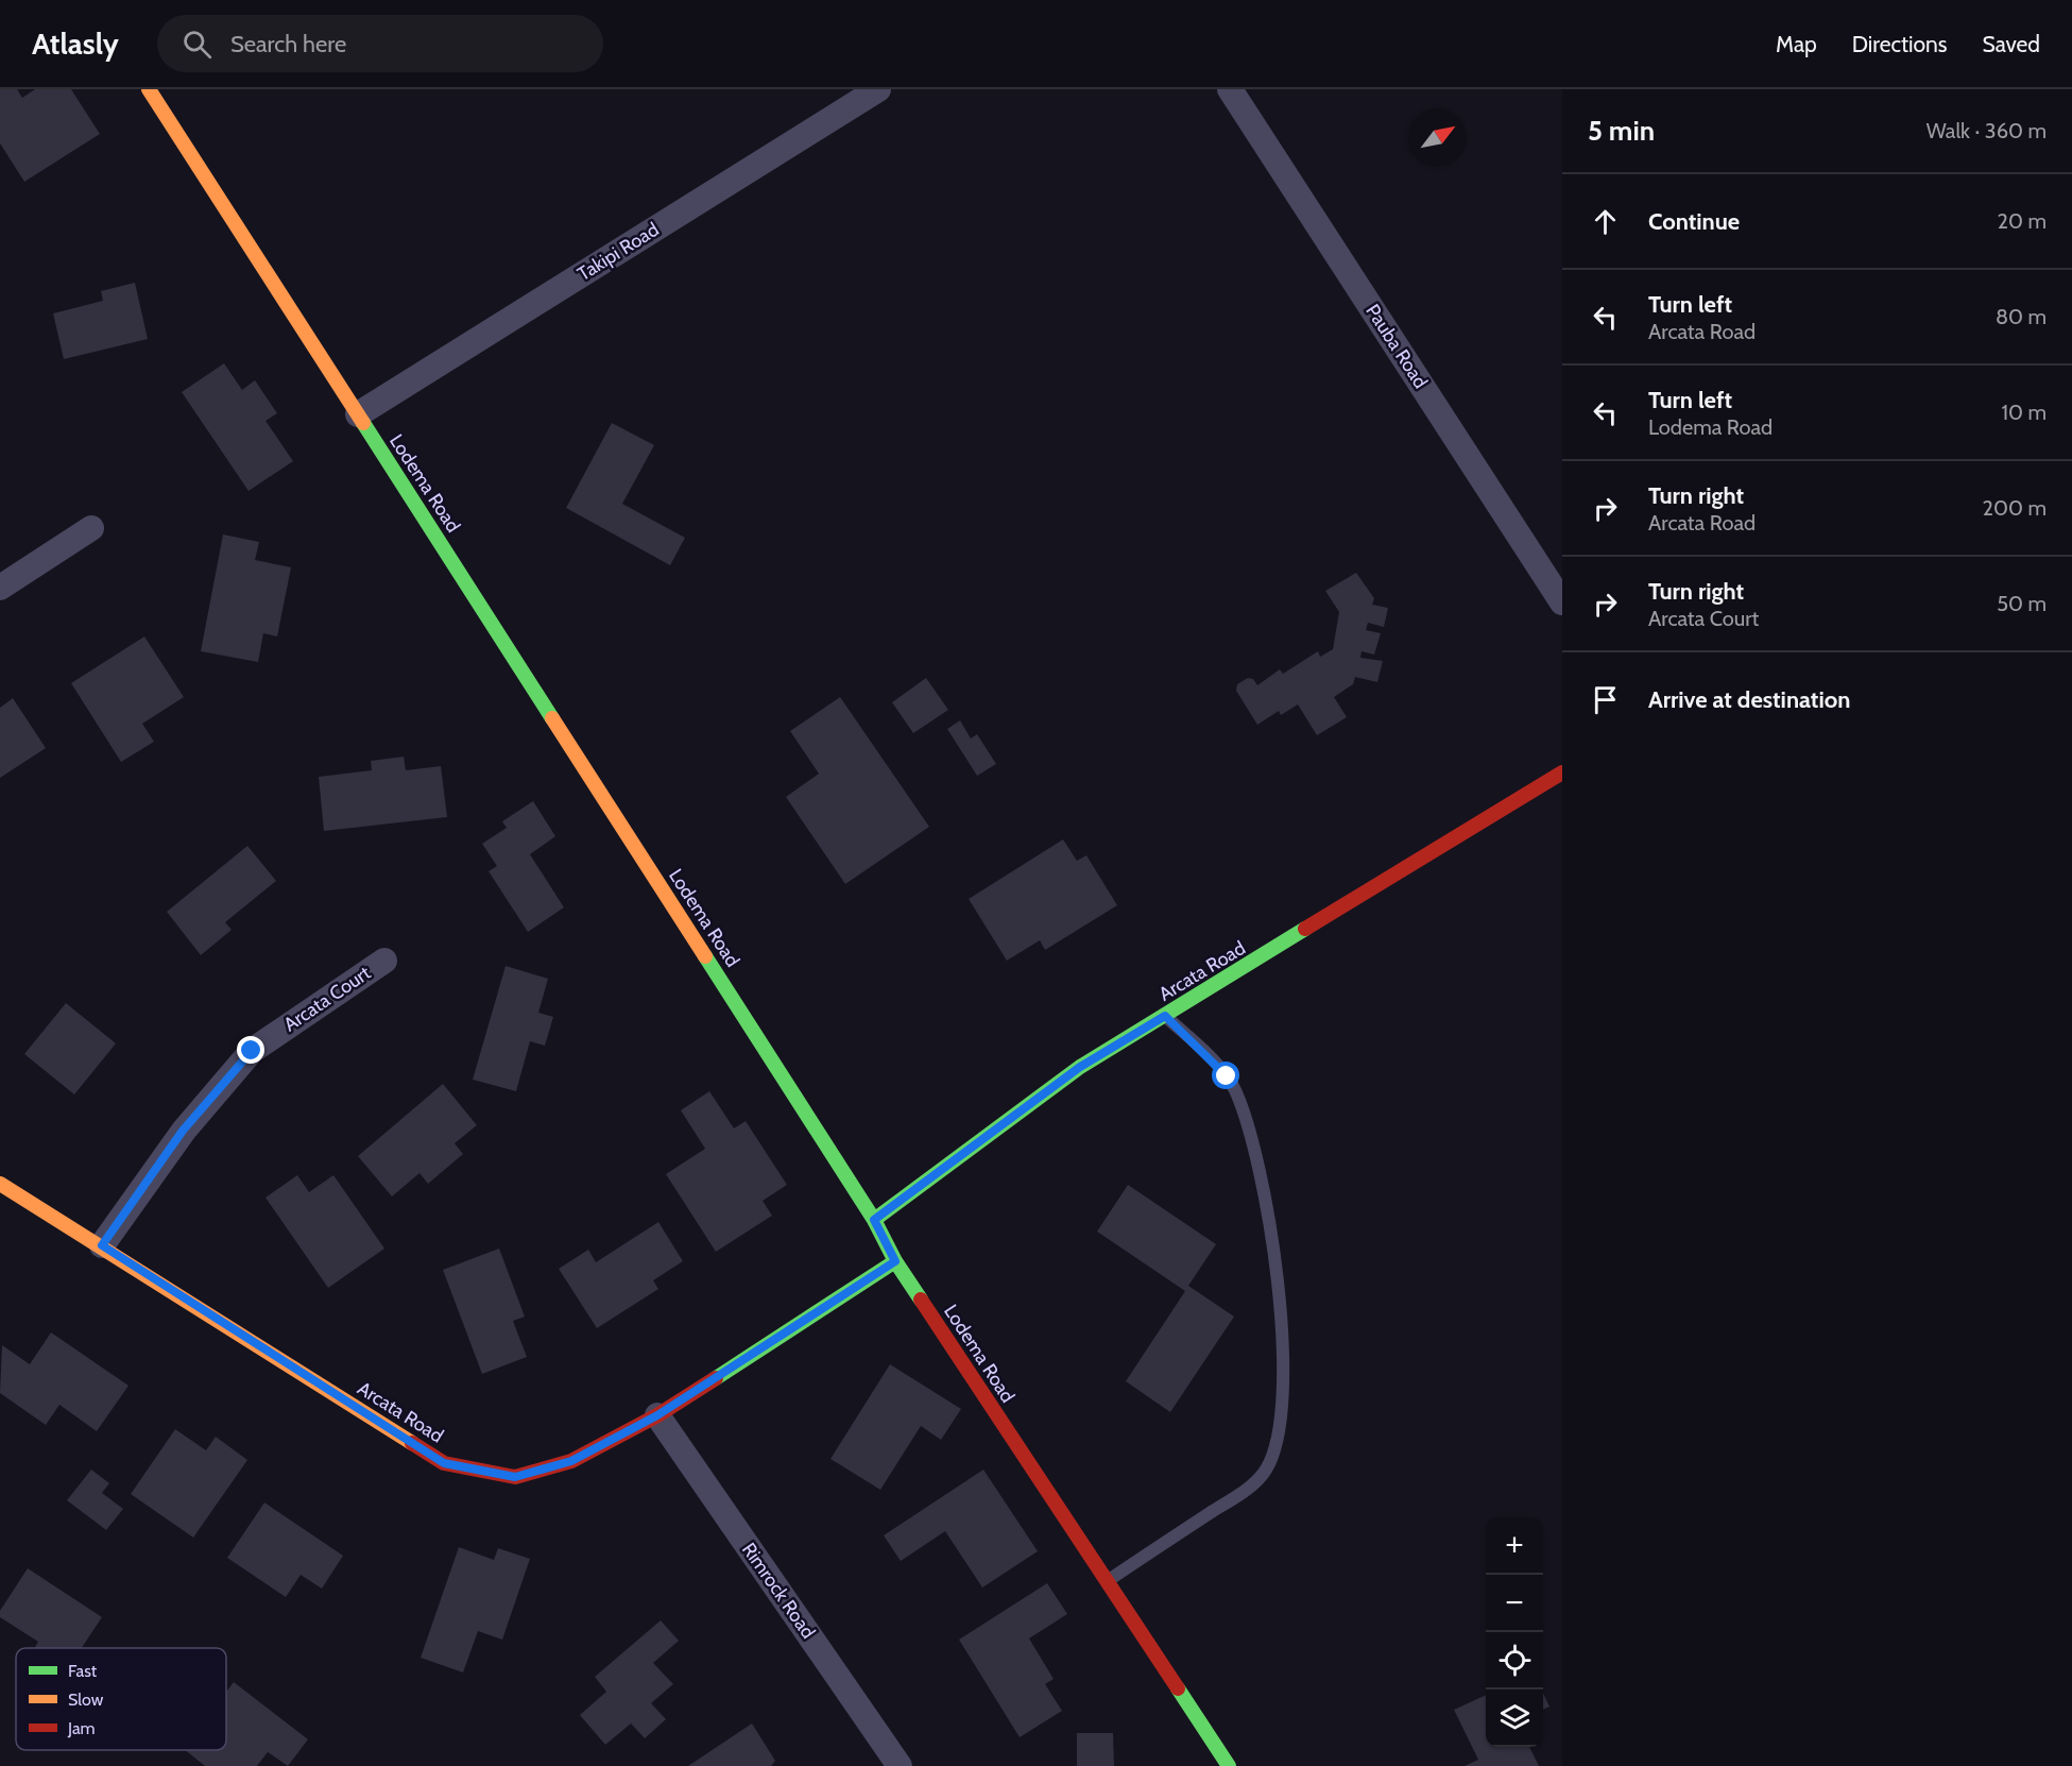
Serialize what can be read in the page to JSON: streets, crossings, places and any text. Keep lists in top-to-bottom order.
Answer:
{
  "streets": {
    "street": [
      "Takipi Road",
      "Pauba Road",
      "Lodema Road",
      "Arcata Road",
      "Arcata Court",
      "Rimrock Road"
    ]
  },
  "crossings": [
    ["Takipi Road", "Lodema Road"],
    ["Lodema Road", "Arcata Road"],
    ["Arcata Road", "Arcata Court"],
    ["Arcata Road", "Rimrock Road"]
  ],
  "legend": ["Fast", "Slow", "Jam"],
  "north": "top right",
  "page": {
    "header": "Atlasly",
    "search": "Search here",
    "nav": ["Map", "Directions", "Saved"],
    "heading": ["5 min", "Walk · 360 m"],
    "list": [
      ["Continue", "20 m"],
      ["Turn left", "Arcata Road", "80 m"],
      ["Turn left", "Lodema Road", "10 m"],
      ["Turn right", "Arcata Road", "200 m"],
      ["Turn right", "Arcata Court", "50 m"],
      "Arrive at destination"
    ],
    "map_buttons": ["+", "−"]
  }
}
